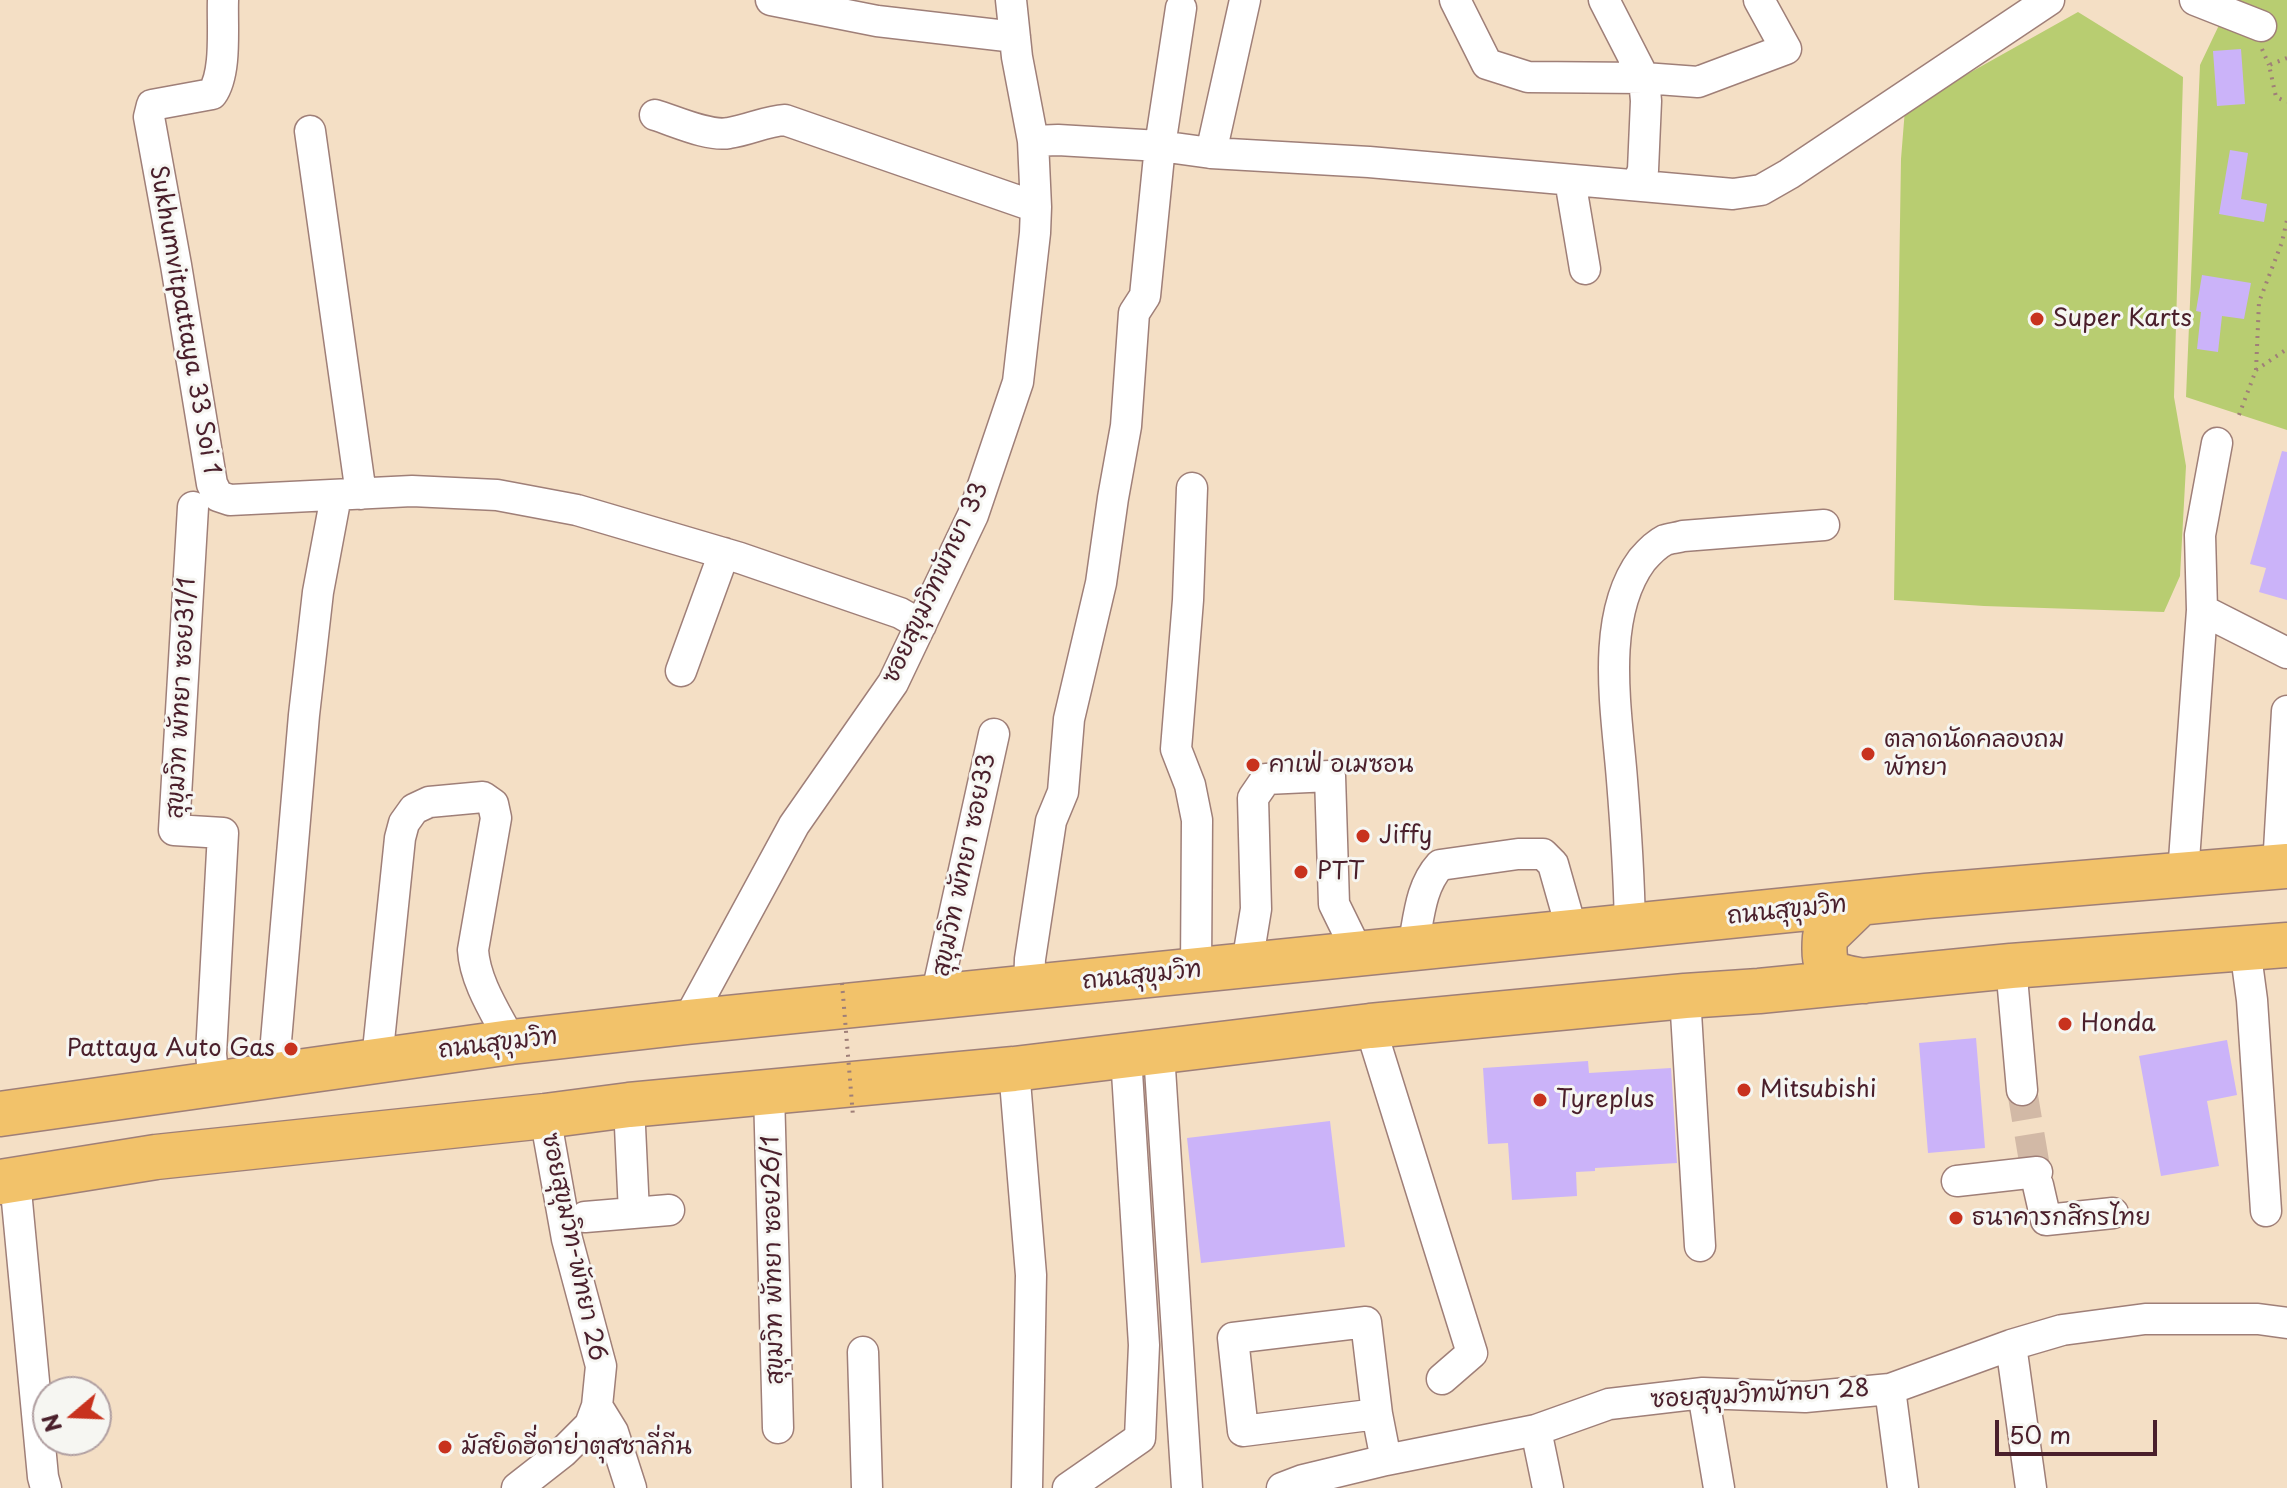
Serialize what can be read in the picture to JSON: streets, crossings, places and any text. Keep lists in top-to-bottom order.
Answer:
{
  "streets": {
    "highway": ["ถนนสุขุมวิท"],
    "street": [
      "Sukhumvitpattaya 33 Soi 1",
      "ซอยสุขุมวิทพัทยา 33",
      "สุขุมวิท พัทยา ซอย31/1",
      "สุขุมวิท พัทยา ซอย33",
      "ซอยสุขุมวิท-พัทยา 26",
      "สุขุมวิท พัทยา ซอย26/1",
      "ซอยสุขุมวิทพัทยา 28"
    ]
  },
  "crossings": [
    ["Sukhumvitpattaya 33 Soi 1", "ซอยสุขุมวิทพัทยา 33"],
    ["ซอยสุขุมวิทพัทยา 33", "ถนนสุขุมวิท"],
    ["สุขุมวิท พัทยา ซอย31/1", "ถนนสุขุมวิท"],
    ["สุขุมวิท พัทยา ซอย33", "ถนนสุขุมวิท"]
  ],
  "places": [
    "Super Karts",
    "ตลาดนัดคลองถม พัทยา",
    "คาเฟ่ อเมซอน",
    "Jiffy",
    "PTT",
    "Honda",
    "Pattaya Auto Gas",
    "Mitsubishi",
    "Tyreplus",
    "ธนาคารกสิกรไทย",
    "มัสยิดฮี่ดาย่าตุสซาลี่กีน"
  ],
  "scale_bar": "50 m",
  "north": "left"
}
